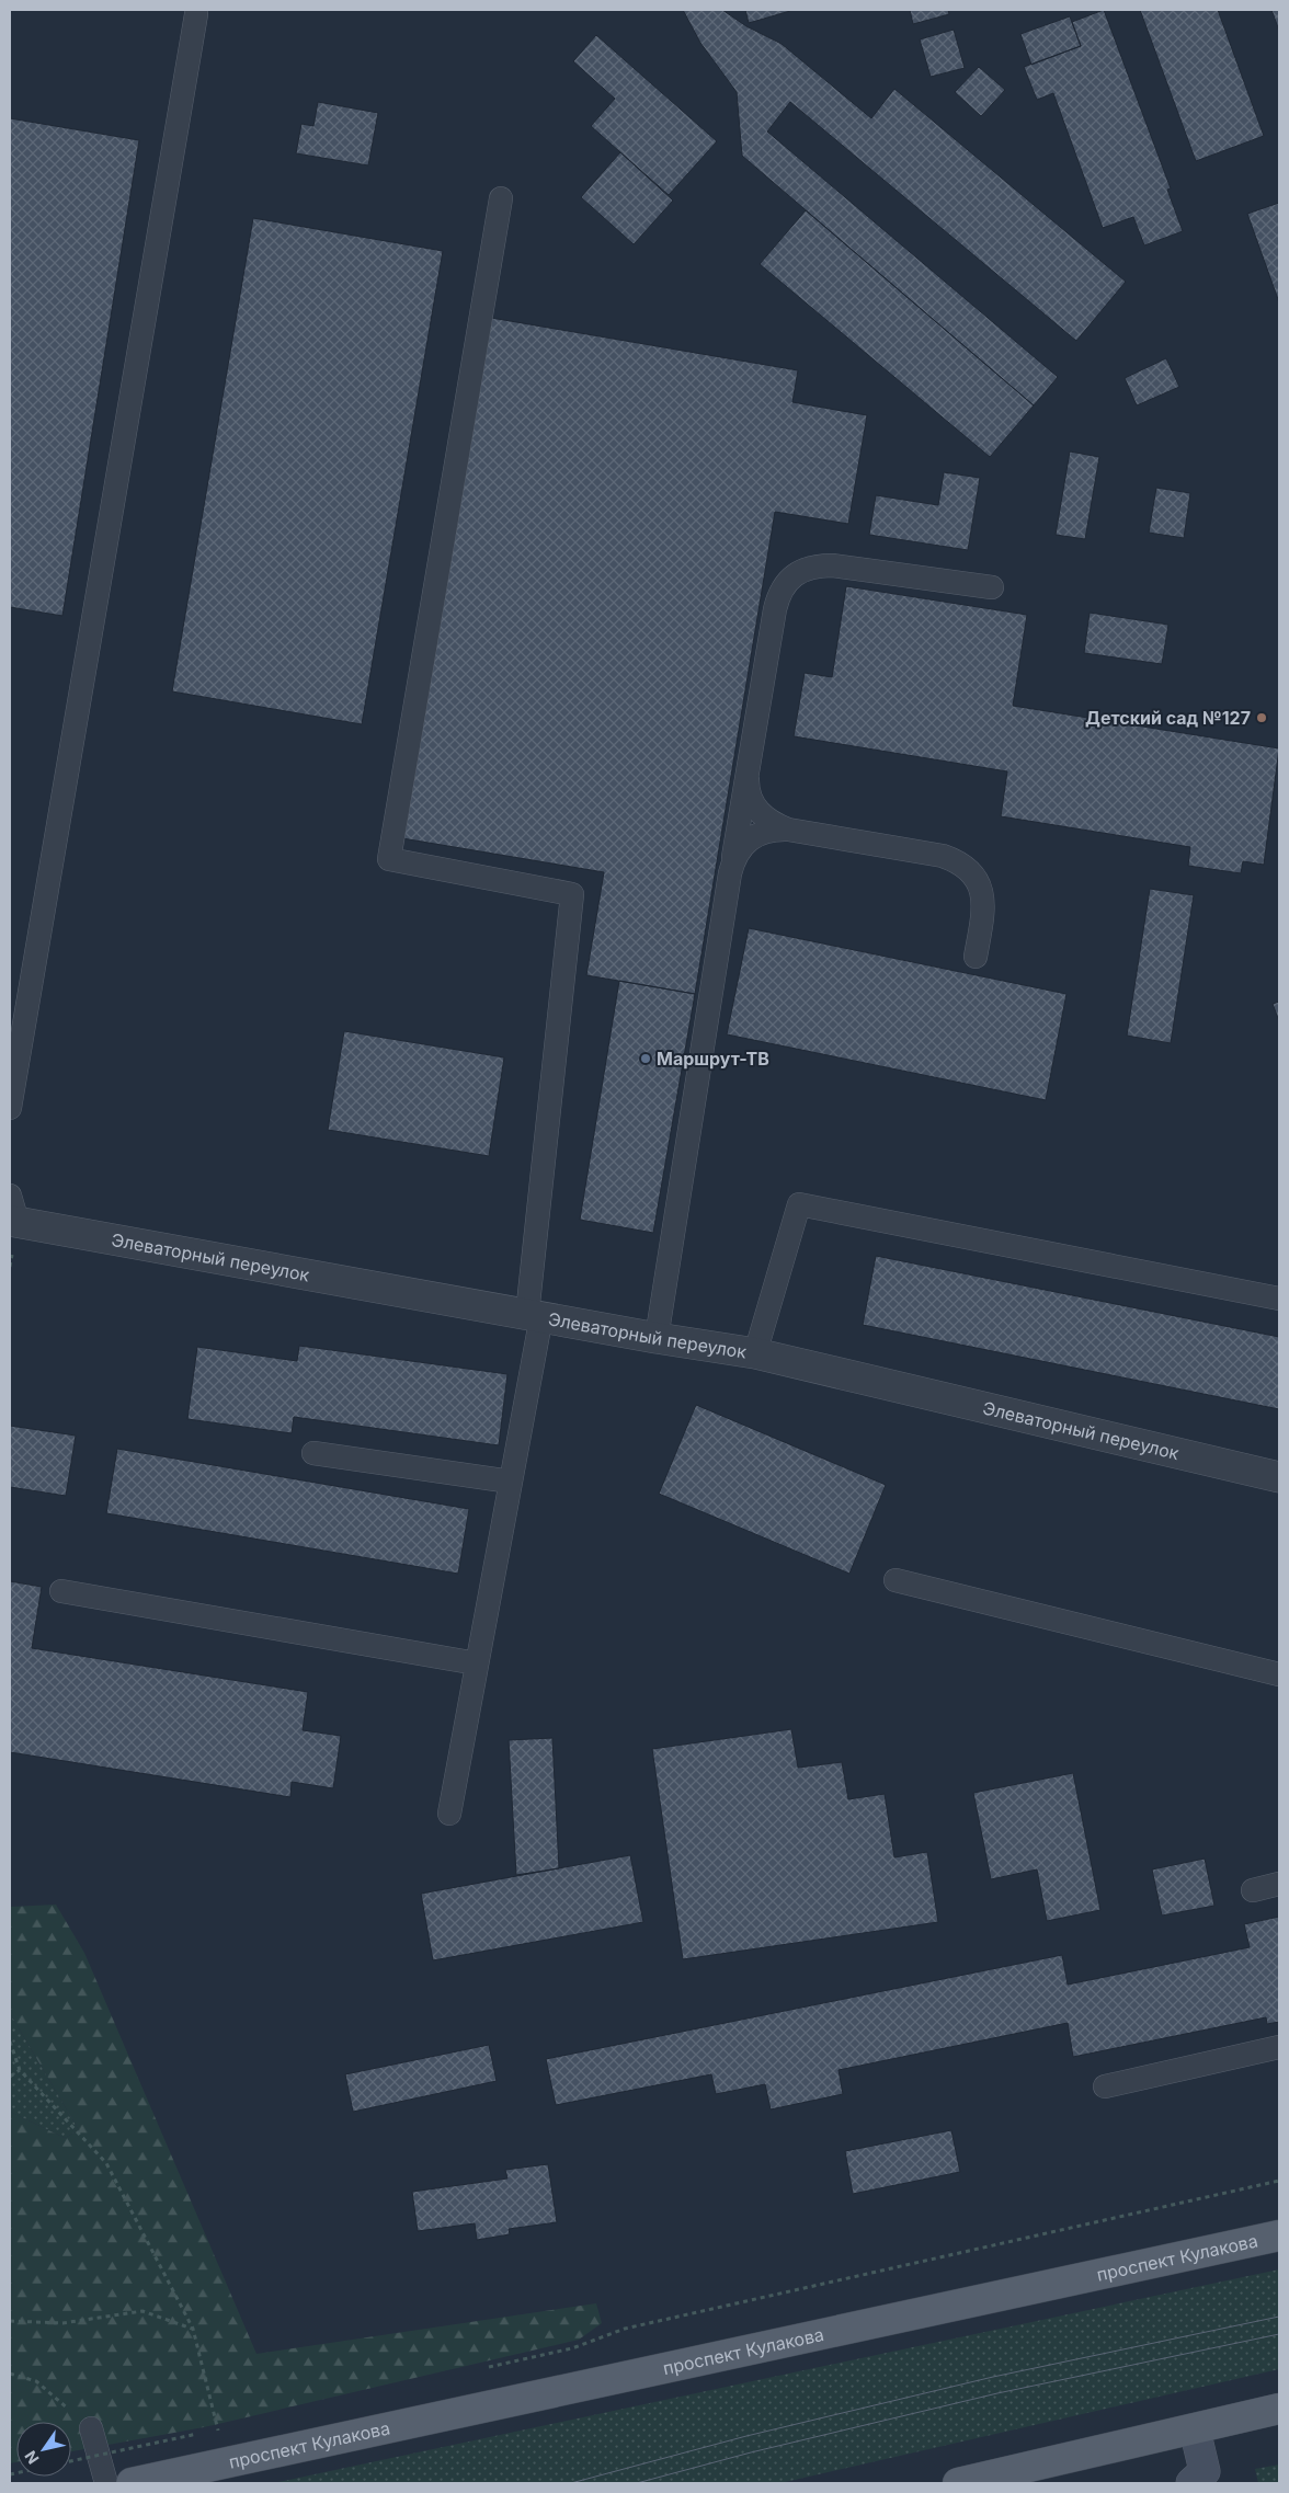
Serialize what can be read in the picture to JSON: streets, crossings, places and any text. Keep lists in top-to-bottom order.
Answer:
{
  "streets": {
    "main road": ["проспект Кулакова"],
    "street": ["Элеваторный переулок"]
  },
  "places": ["Детский сад №127", "Маршрут-ТВ"],
  "north": "bottom left"
}
